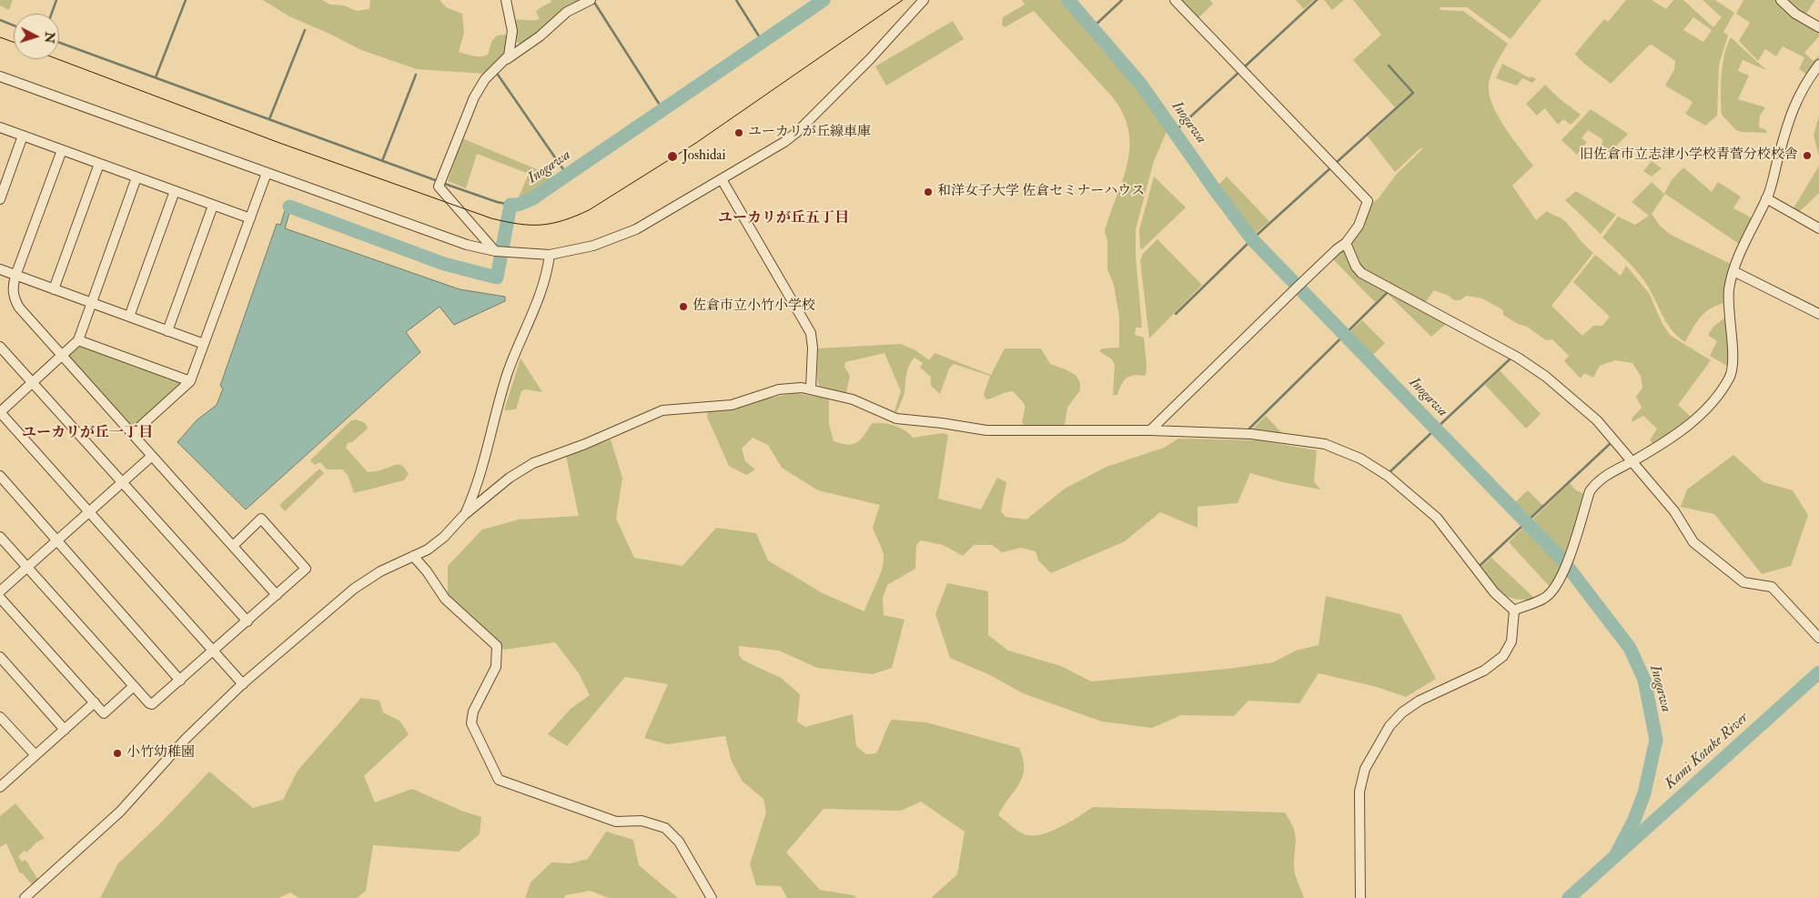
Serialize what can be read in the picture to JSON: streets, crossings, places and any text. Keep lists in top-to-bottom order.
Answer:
{
  "districts": ["ユーカリが丘五丁目", "ユーカリが丘一丁目"],
  "water": ["Inogawa", "Kami Kotake River"],
  "places": [
    "ユーカリが丘線車庫",
    "旧佐倉市立志津小学校青菅分校校舎",
    "Joshidai",
    "和洋女子大学 佐倉セミナーハウス",
    "佐倉市立小竹小学校",
    "小竹幼稚園"
  ],
  "north": "right"
}
